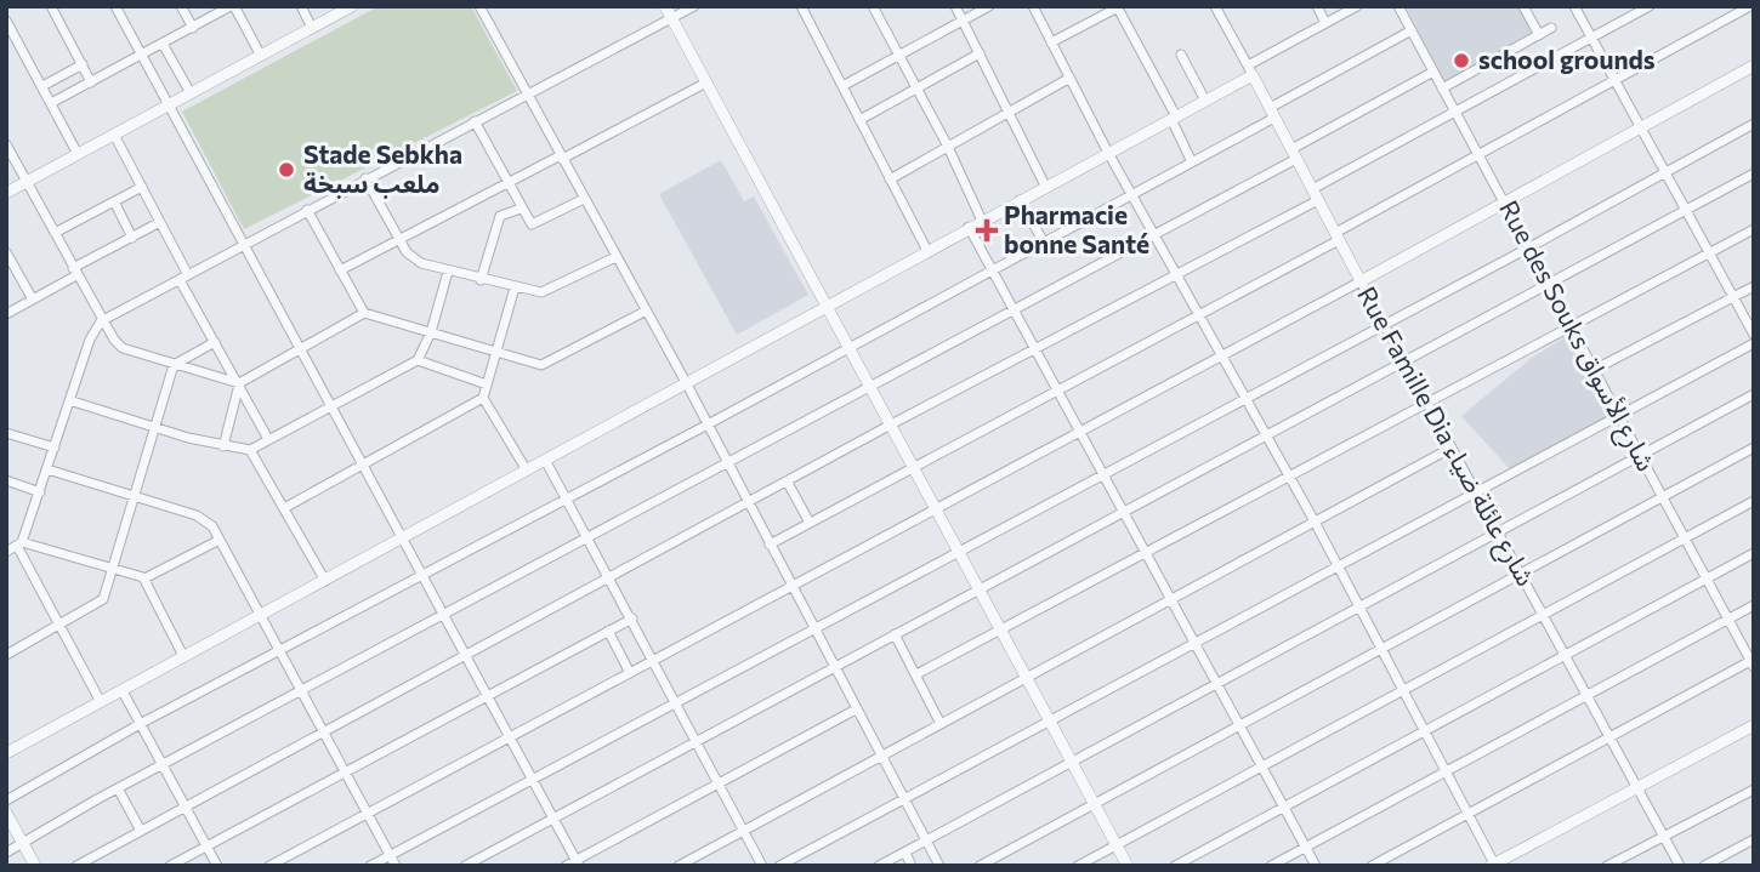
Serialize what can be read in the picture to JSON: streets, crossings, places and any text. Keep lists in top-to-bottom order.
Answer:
{
  "streets": {
    "street": ["Rue des Souks شارع الأسواق", "Rue Famille Dia شارع عائلة ضياء"]
  },
  "places": {
    "other": ["school grounds", "Stade Sebkha ملعب سبخة"],
    "health": ["Pharmacie bonne Santé"]
  }
}
